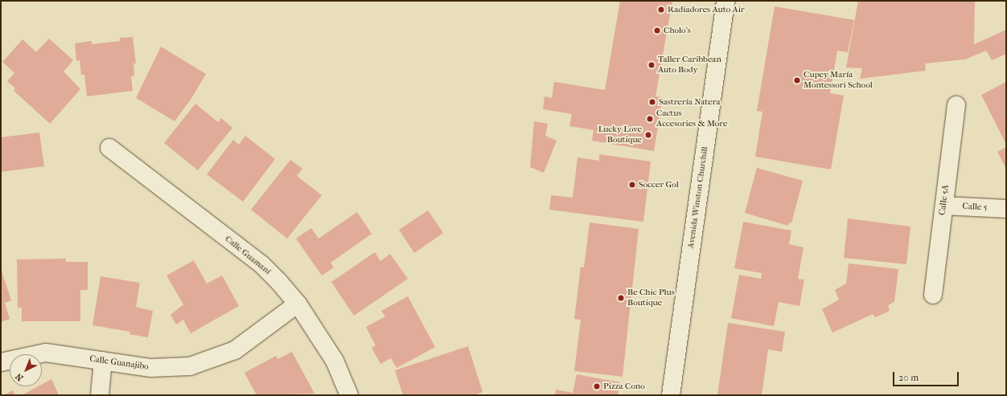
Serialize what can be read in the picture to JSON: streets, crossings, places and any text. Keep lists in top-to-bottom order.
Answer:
{
  "streets": {
    "street": [
      "Avenida Winston Churchill",
      "Calle 5A",
      "Calle 5",
      "Calle Guamaní",
      "Calle Guanajibo"
    ]
  },
  "crossings": [
    ["Calle 5A", "Calle 5"],
    ["Calle Guamaní", "Calle Guanajibo"]
  ],
  "places": [
    "Radiadores Auto Air",
    "Cholo's",
    "Taller Caribbean Auto Body",
    "Cupey María Montessori School",
    "Sastrería Natera",
    "Cactus Accesories & More",
    "Lucky Love Boutique",
    "Soccer Gol",
    "Be Chic Plus Boutique",
    "Pizza Cono"
  ],
  "scale_bar": "20 m",
  "north": "bottom left"
}
